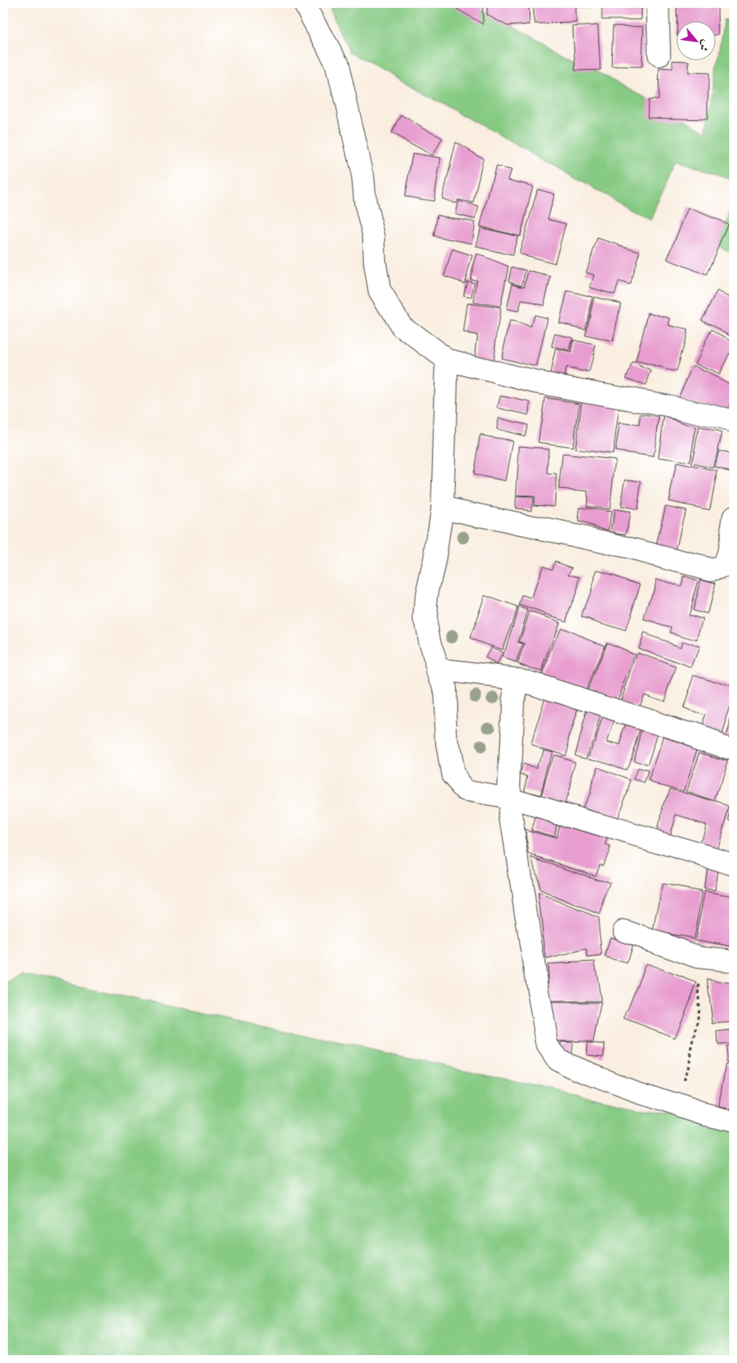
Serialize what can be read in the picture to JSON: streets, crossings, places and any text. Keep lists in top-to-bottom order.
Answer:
{
  "north": "bottom right"
}
